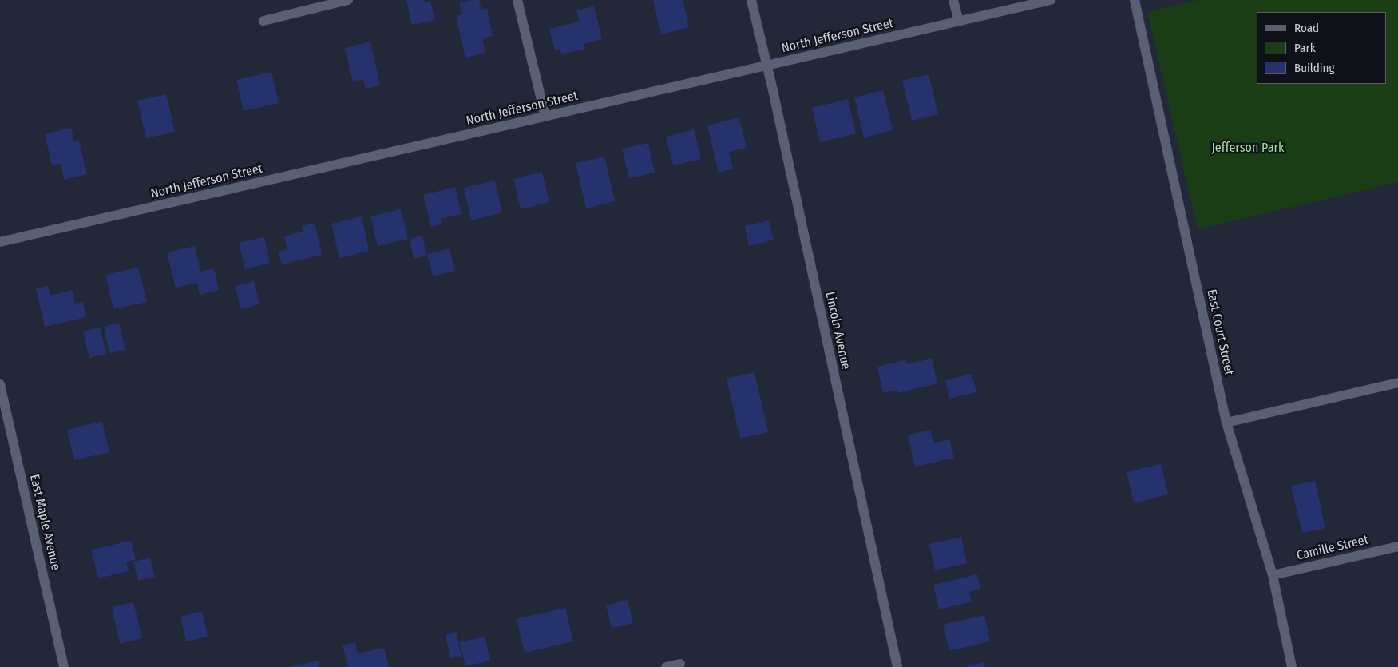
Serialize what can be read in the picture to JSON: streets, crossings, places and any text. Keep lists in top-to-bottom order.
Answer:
{
  "streets": {
    "street": [
      "North Jefferson Street",
      "Lincoln Avenue",
      "East Court Street",
      "East Maple Avenue",
      "Camille Street"
    ]
  },
  "crossings": [
    ["North Jefferson Street", "Lincoln Avenue"],
    ["East Court Street", "Camille Street"]
  ],
  "parks": ["Jefferson Park"],
  "legend": ["Road", "Park", "Building"]
}
